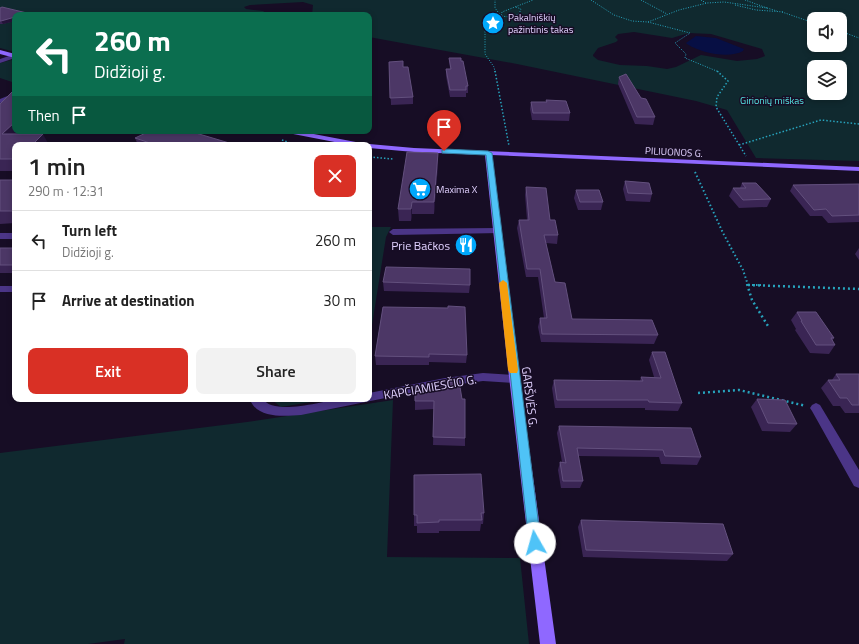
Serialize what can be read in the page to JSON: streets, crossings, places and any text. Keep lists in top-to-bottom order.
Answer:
{
  "streets": {
    "main road": ["PILIUONOS G.", "GARŠVĖS G."],
    "street": ["KAPČIAMIESČIO G."]
  },
  "crossings": [
    ["PILIUONOS G.", "GARŠVĖS G."],
    ["KAPČIAMIESČIO G.", "GARŠVĖS G."]
  ],
  "parks": ["Girionių miškas"],
  "places": {
    "place": ["Pakalniškių pažintinis takas"],
    "supermarket": ["Maxima X"],
    "restaurant": ["Prie Bačkos"]
  },
  "page": {
    "turn": ["260 m", "Didžioji g."],
    "then": "Then",
    "heading": ["1 min", "290 m · 12:31"],
    "list": [
      {
        "name": "Turn left",
        "note": "Didžioji g.",
        "value": "260 m"
      },
      {
        "name": "Arrive at destination",
        "value": "30 m"
      }
    ],
    "buttons": ["Exit", "Share"]
  }
}
